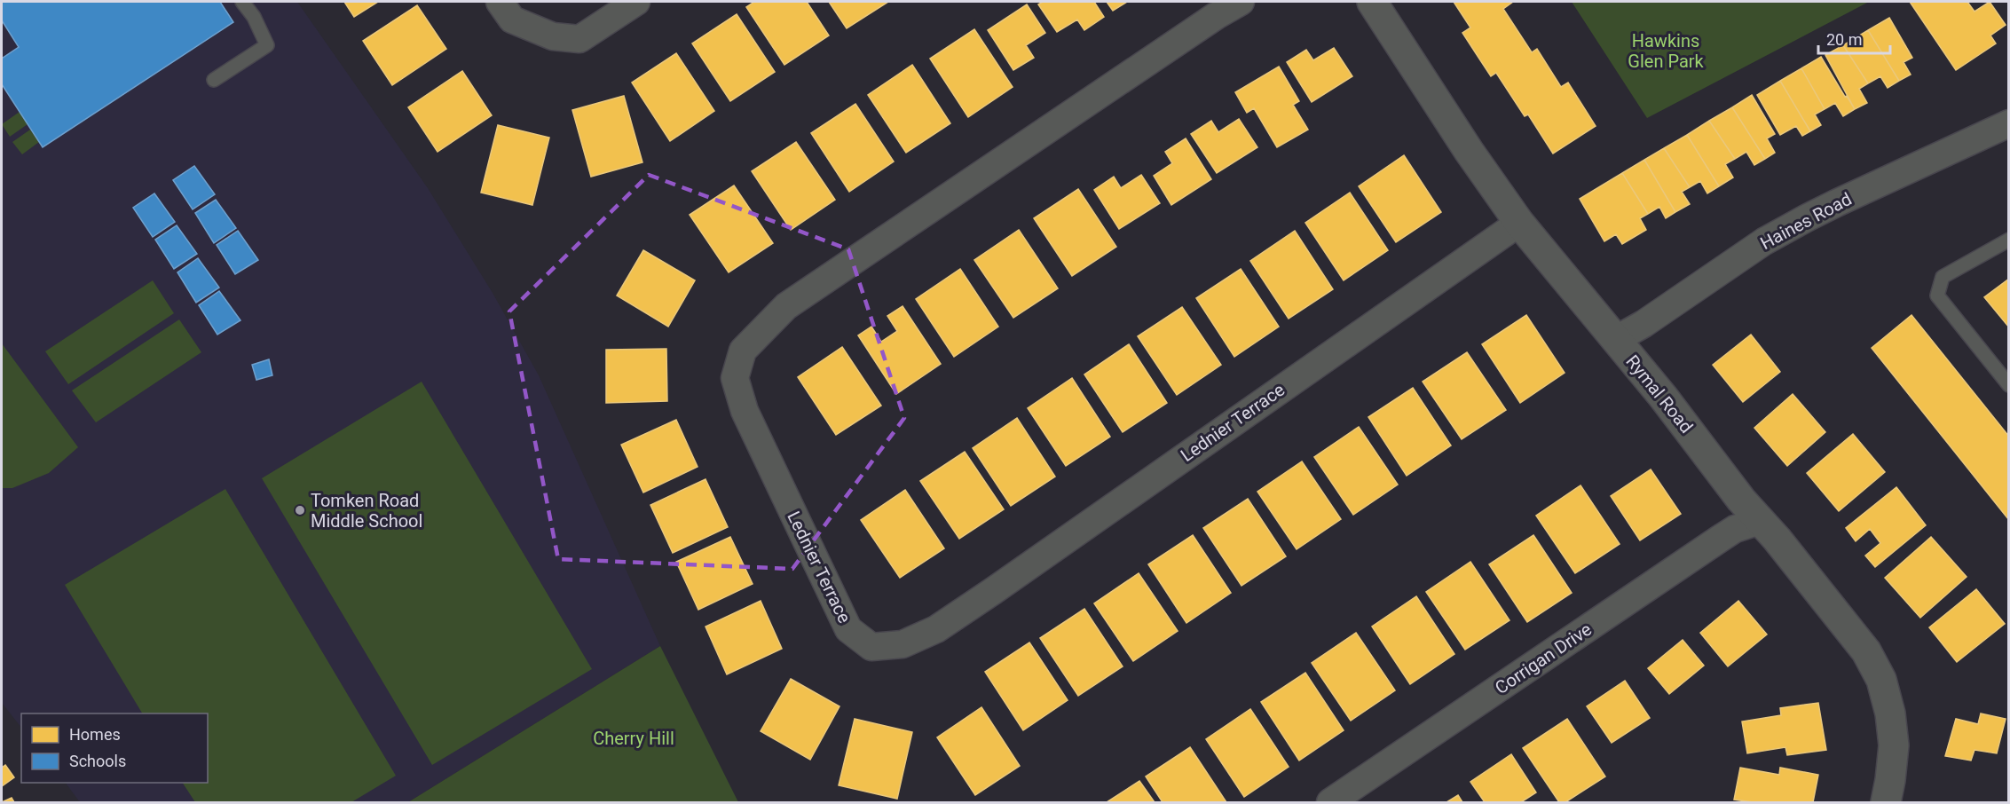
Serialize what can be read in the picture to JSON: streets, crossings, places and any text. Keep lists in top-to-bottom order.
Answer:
{
  "streets": {
    "street": [
      "Haines Road",
      "Rymal Road",
      "Lednier Terrace",
      "Corrigan Drive"
    ]
  },
  "crossings": [
    ["Haines Road", "Rymal Road"],
    ["Rymal Road", "Lednier Terrace"],
    ["Rymal Road", "Corrigan Drive"]
  ],
  "parks": ["Hawkins Glen Park", "Cherry Hill"],
  "places": ["Tomken Road Middle School"],
  "legend": ["Homes", "Schools"],
  "scale_bar": "20 m"
}
